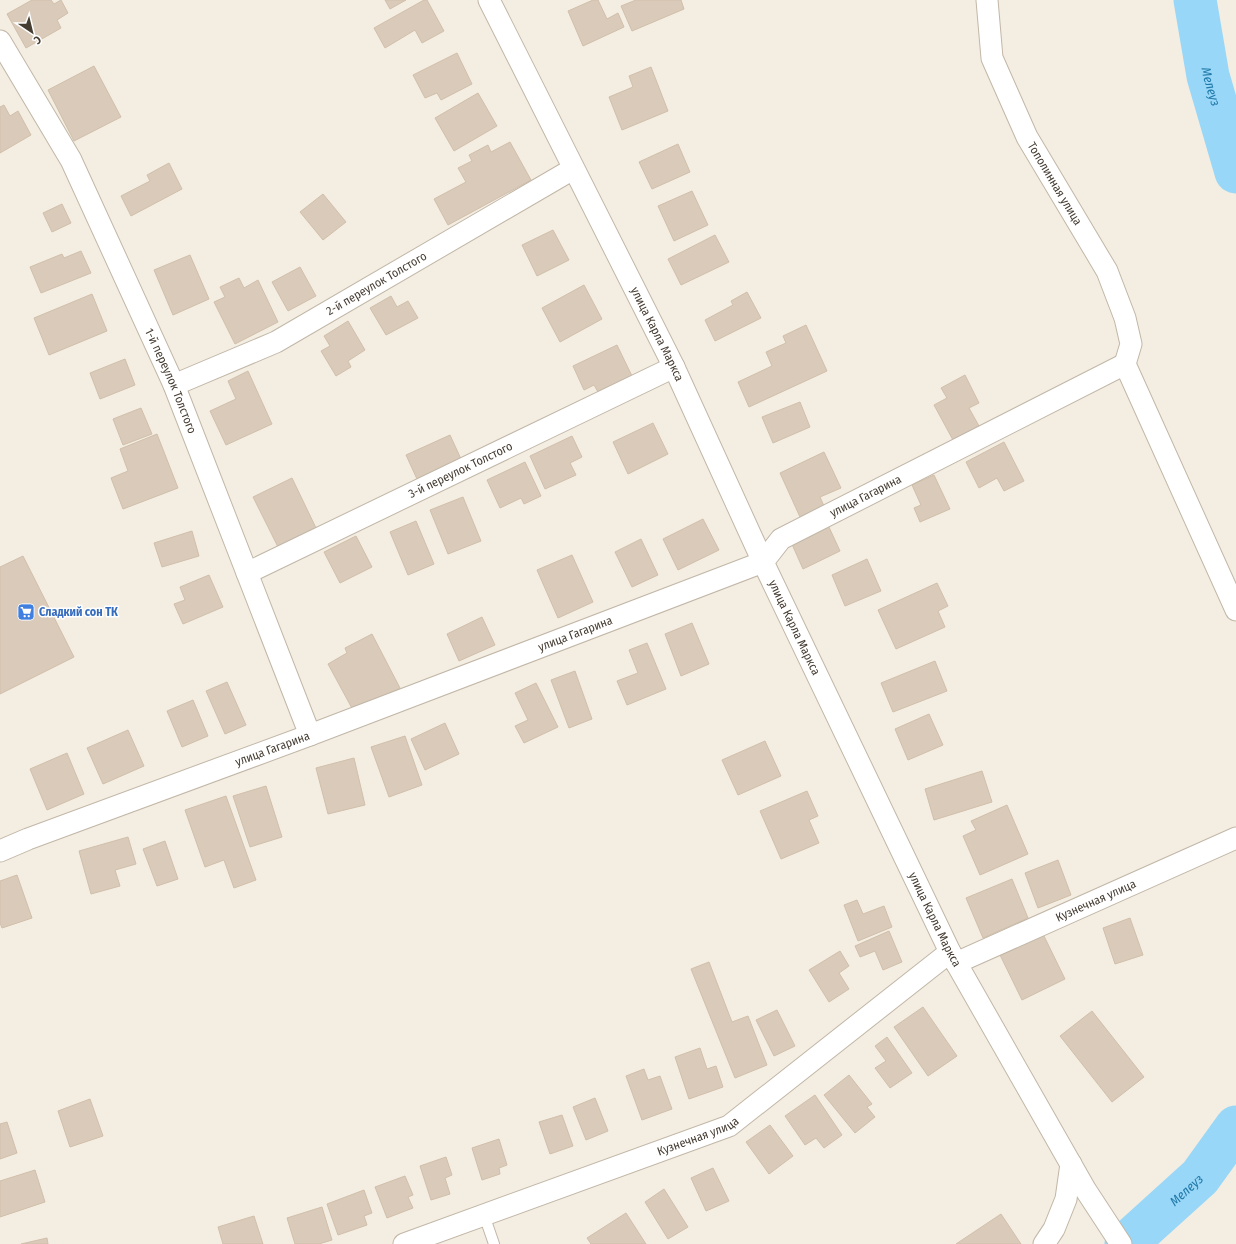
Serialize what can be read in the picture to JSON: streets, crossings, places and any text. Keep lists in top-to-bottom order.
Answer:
{
  "streets": {
    "street": [
      "Тополинная улица",
      "2-й переулок Толстого",
      "улица Карла Маркса",
      "1-й переулок Толстого",
      "3-й переулок Толстого",
      "улица Гагарина",
      "Кузнечная улица"
    ]
  },
  "crossings": [
    ["Тополинная улица", "улица Гагарина"],
    ["2-й переулок Толстого", "улица Карла Маркса"],
    ["2-й переулок Толстого", "1-й переулок Толстого"],
    ["улица Карла Маркса", "3-й переулок Толстого"],
    ["улица Карла Маркса", "улица Гагарина"],
    ["улица Карла Маркса", "Кузнечная улица"],
    ["1-й переулок Толстого", "3-й переулок Толстого"],
    ["1-й переулок Толстого", "улица Гагарина"]
  ],
  "water": ["Мелеуз"],
  "places": {
    "supermarket": ["Сладкий сон ТК"]
  },
  "north": "bottom right"
}
